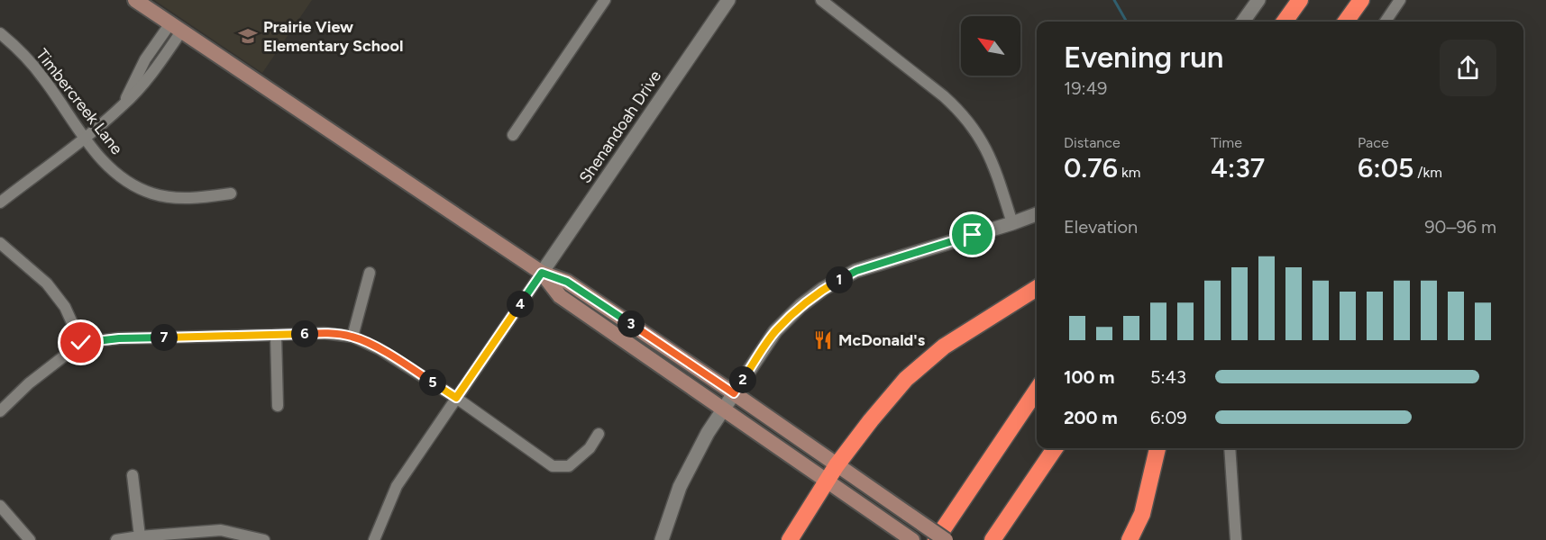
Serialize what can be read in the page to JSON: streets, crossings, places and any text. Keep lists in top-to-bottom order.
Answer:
{
  "streets": {
    "street": ["Timbercreek Lane", "Shenandoah Drive"]
  },
  "places": {
    "school or university": ["Prairie View Elementary School"],
    "restaurant": ["McDonald's"]
  },
  "north": "top left",
  "page": {
    "heading": ["Evening run", "19:49"],
    "stats": [
      ["Distance", "0.76 km"],
      ["Time", "4:37"],
      ["Pace", "6:05 /km"]
    ],
    "chart": ["Elevation", "90–96 m"],
    "pins": [
      "1",
      "4",
      "3",
      "6",
      "7",
      "2",
      "5"
    ],
    "list": [
      {
        "name": "100 m",
        "note": "5:43"
      },
      {
        "name": "200 m",
        "note": "6:09"
      }
    ]
  }
}
